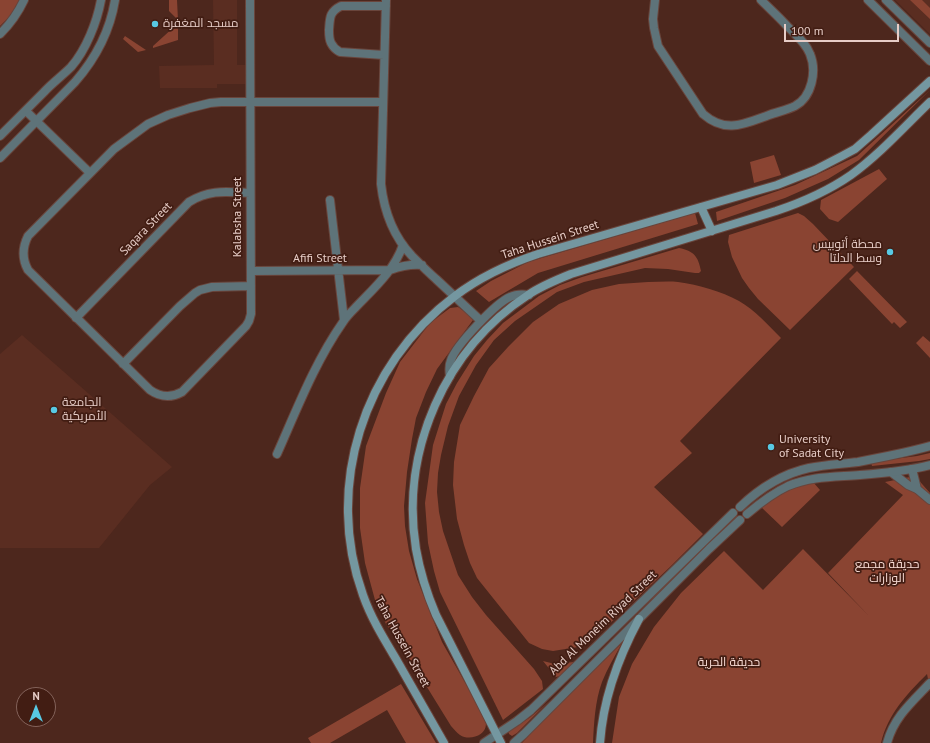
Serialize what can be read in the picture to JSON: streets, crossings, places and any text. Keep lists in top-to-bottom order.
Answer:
{
  "streets": {
    "main road": ["Taha Hussein Street"],
    "street": [
      "Kalabsha Street",
      "Saqara Street",
      "Afifi Street",
      "Abd Al Moneim Riyad Street"
    ]
  },
  "crossings": [
    ["Kalabsha Street", "Saqara Street"],
    ["Kalabsha Street", "Afifi Street"]
  ],
  "parks": ["حديقة مجمع الوزارات", "حديقة الحرية"],
  "places": [
    "مسجد المغفرة",
    "محطة أتوبيس وسط الدلتا",
    "الجامعة الأمريكية",
    "University of Sadat City"
  ],
  "scale_bar": "100 m",
  "north": "top"
}
